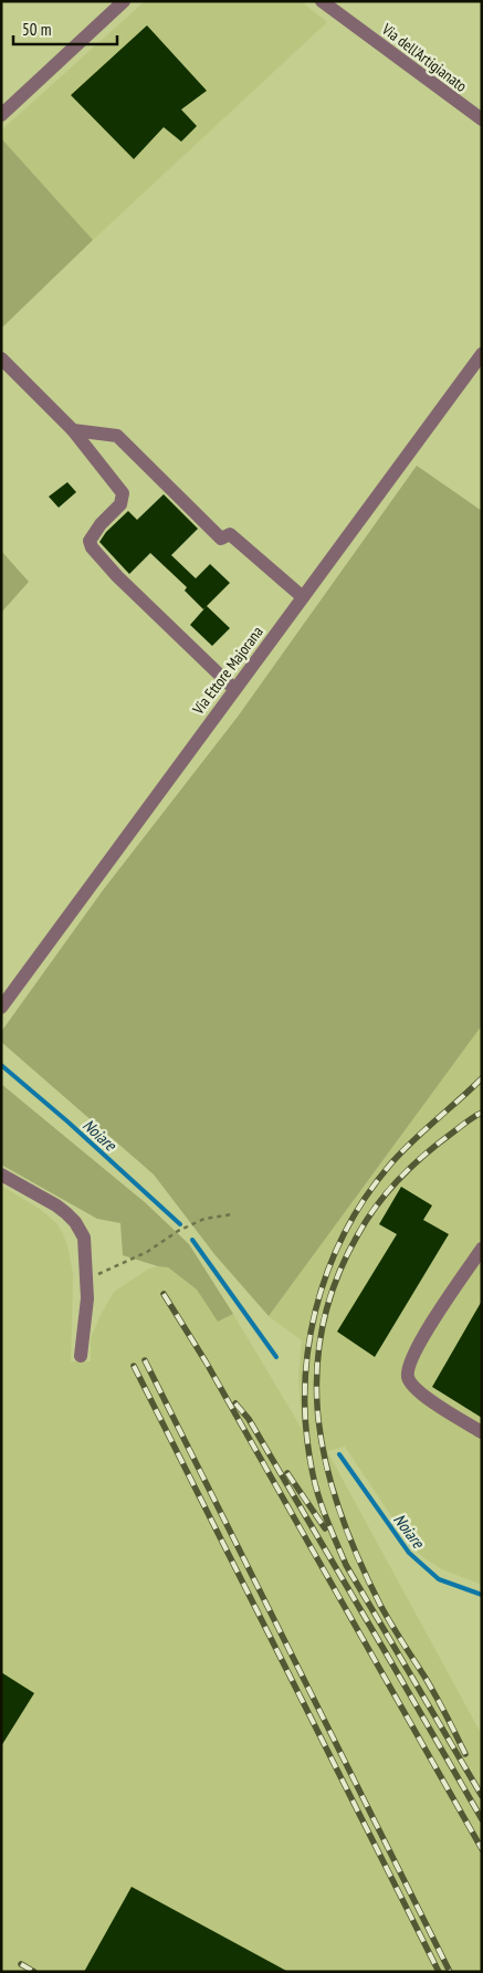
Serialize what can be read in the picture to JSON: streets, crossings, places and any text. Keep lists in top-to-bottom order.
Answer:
{
  "streets": {
    "street": ["Via dell'Artigianato", "Via Ettore Majorana"]
  },
  "water": ["Noiare"],
  "scale_bar": "50 m"
}
